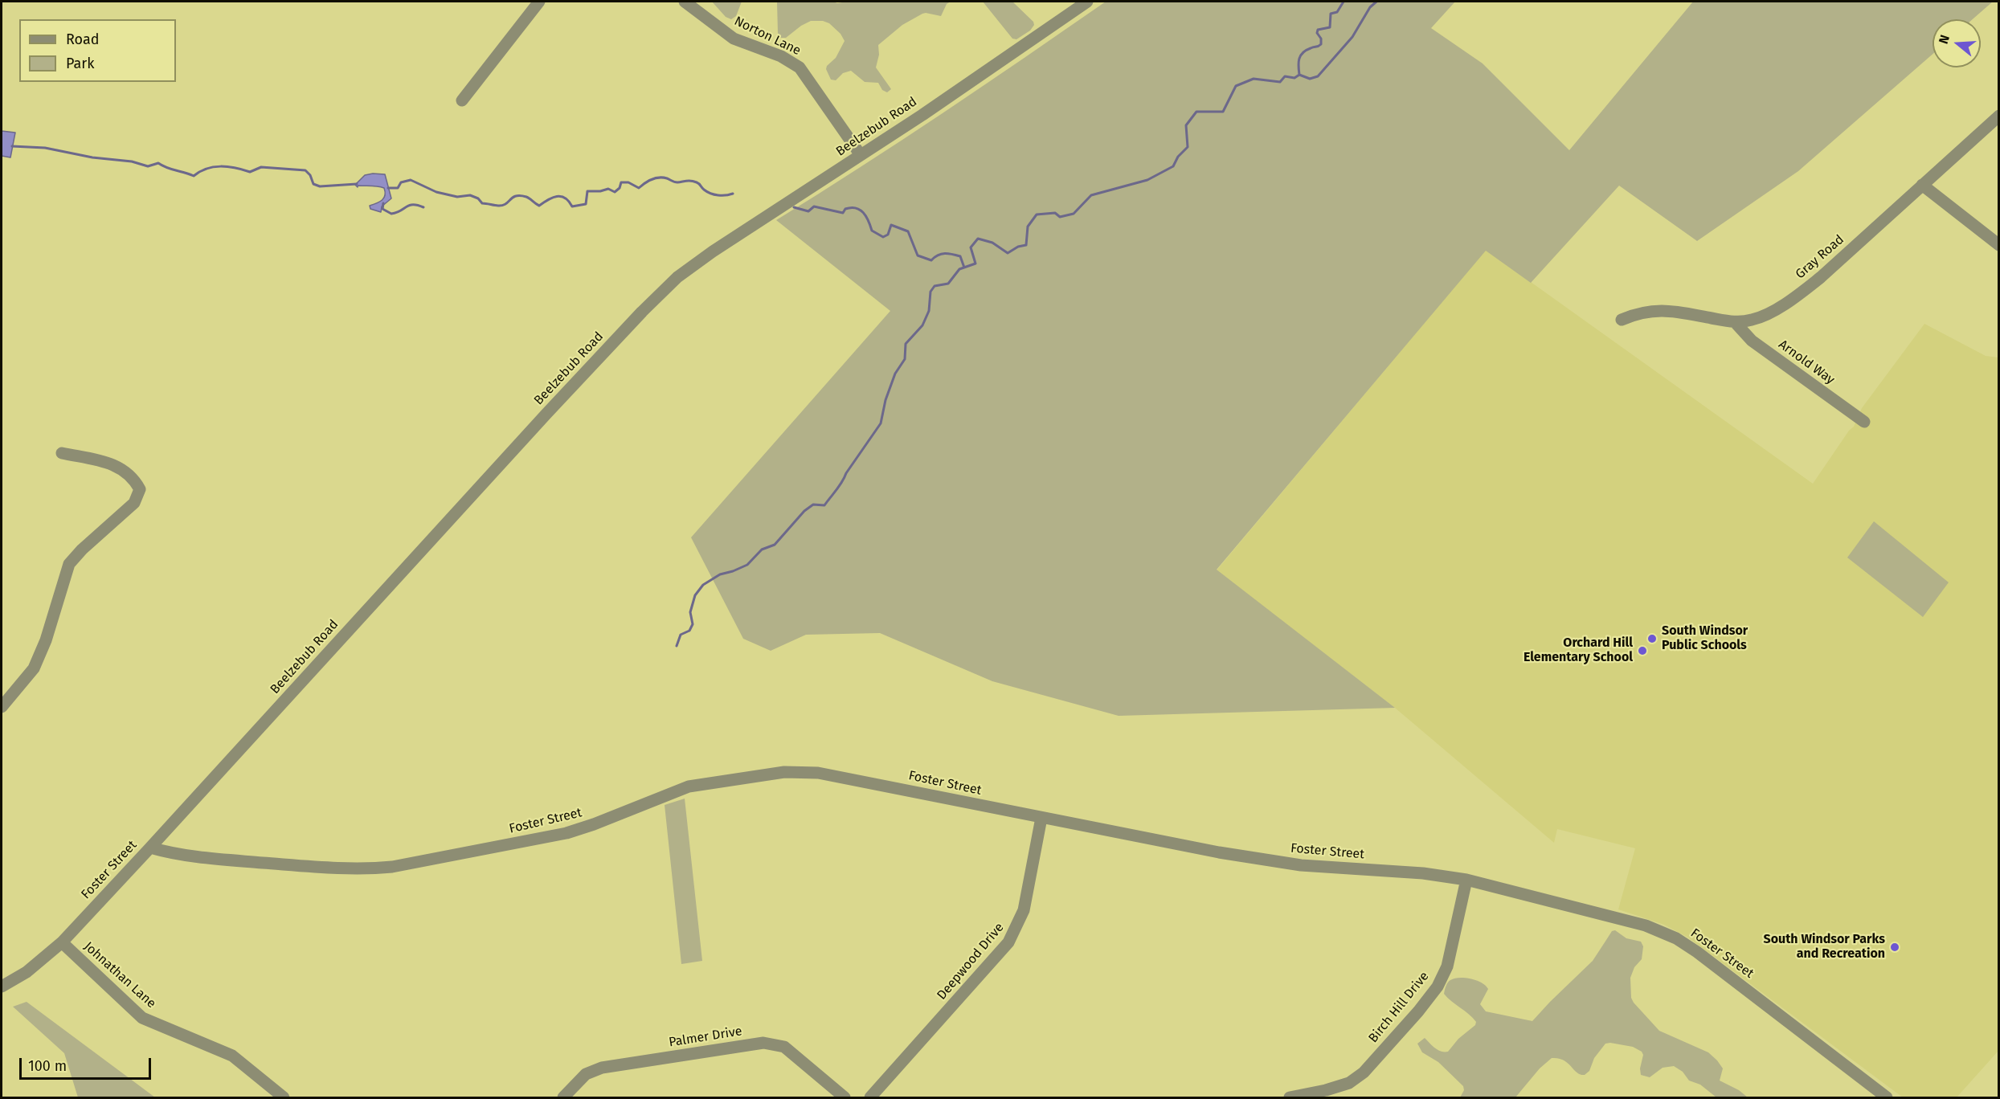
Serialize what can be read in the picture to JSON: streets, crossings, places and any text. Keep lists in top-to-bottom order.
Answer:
{
  "streets": {
    "street": [
      "Norton Lane",
      "Beelzebub Road",
      "Gray Road",
      "Arnold Way",
      "Foster Street",
      "Deepwood Drive",
      "Johnathan Lane",
      "Birch Hill Drive",
      "Palmer Drive"
    ]
  },
  "crossings": [
    ["Norton Lane", "Beelzebub Road"],
    ["Beelzebub Road", "Foster Street"],
    ["Gray Road", "Arnold Way"],
    ["Foster Street", "Deepwood Drive"],
    ["Foster Street", "Johnathan Lane"],
    ["Foster Street", "Birch Hill Drive"]
  ],
  "places": ["South Windsor Public Schools", "Orchard Hill Elementary School", "South Windsor Parks and Recreation"],
  "legend": ["Road", "Park"],
  "scale_bar": "100 m",
  "north": "left"
}
